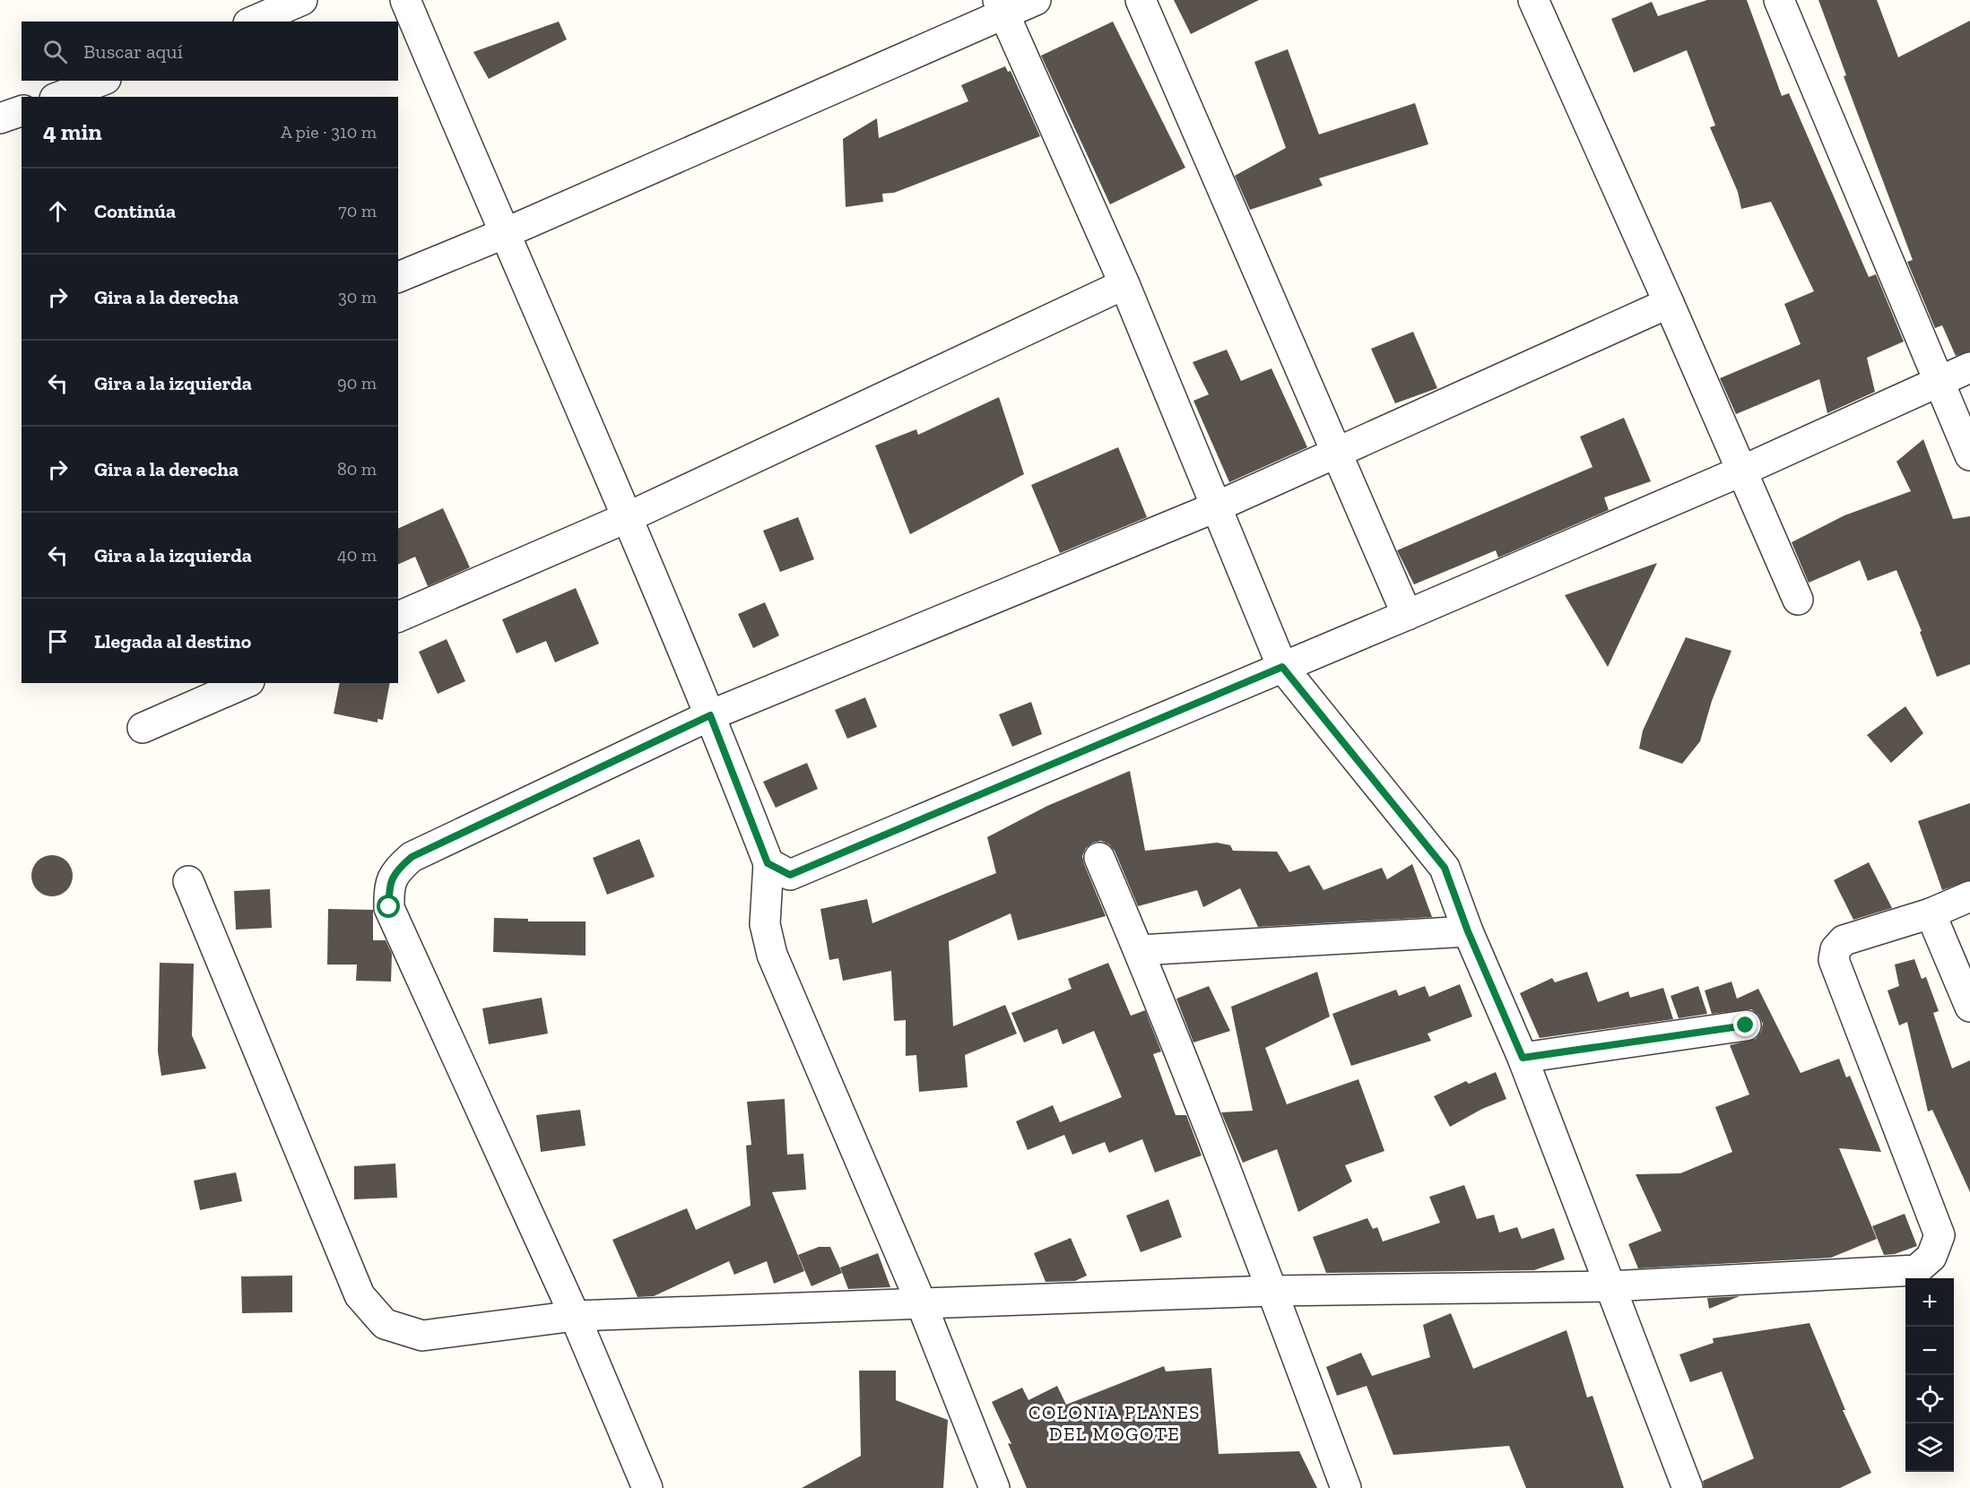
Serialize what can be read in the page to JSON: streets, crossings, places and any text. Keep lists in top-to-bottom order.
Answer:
{
  "districts": ["COLONIA PLANES DEL MOGOTE"],
  "page": {
    "search": "Buscar aquí",
    "heading": ["4 min", "A pie · 310 m"],
    "list": [
      ["Continúa", "70 m"],
      ["Gira a la derecha", "30 m"],
      ["Gira a la izquierda", "90 m"],
      ["Gira a la derecha", "80 m"],
      ["Gira a la izquierda", "40 m"],
      "Llegada al destino"
    ],
    "map_buttons": ["+", "−"]
  }
}
